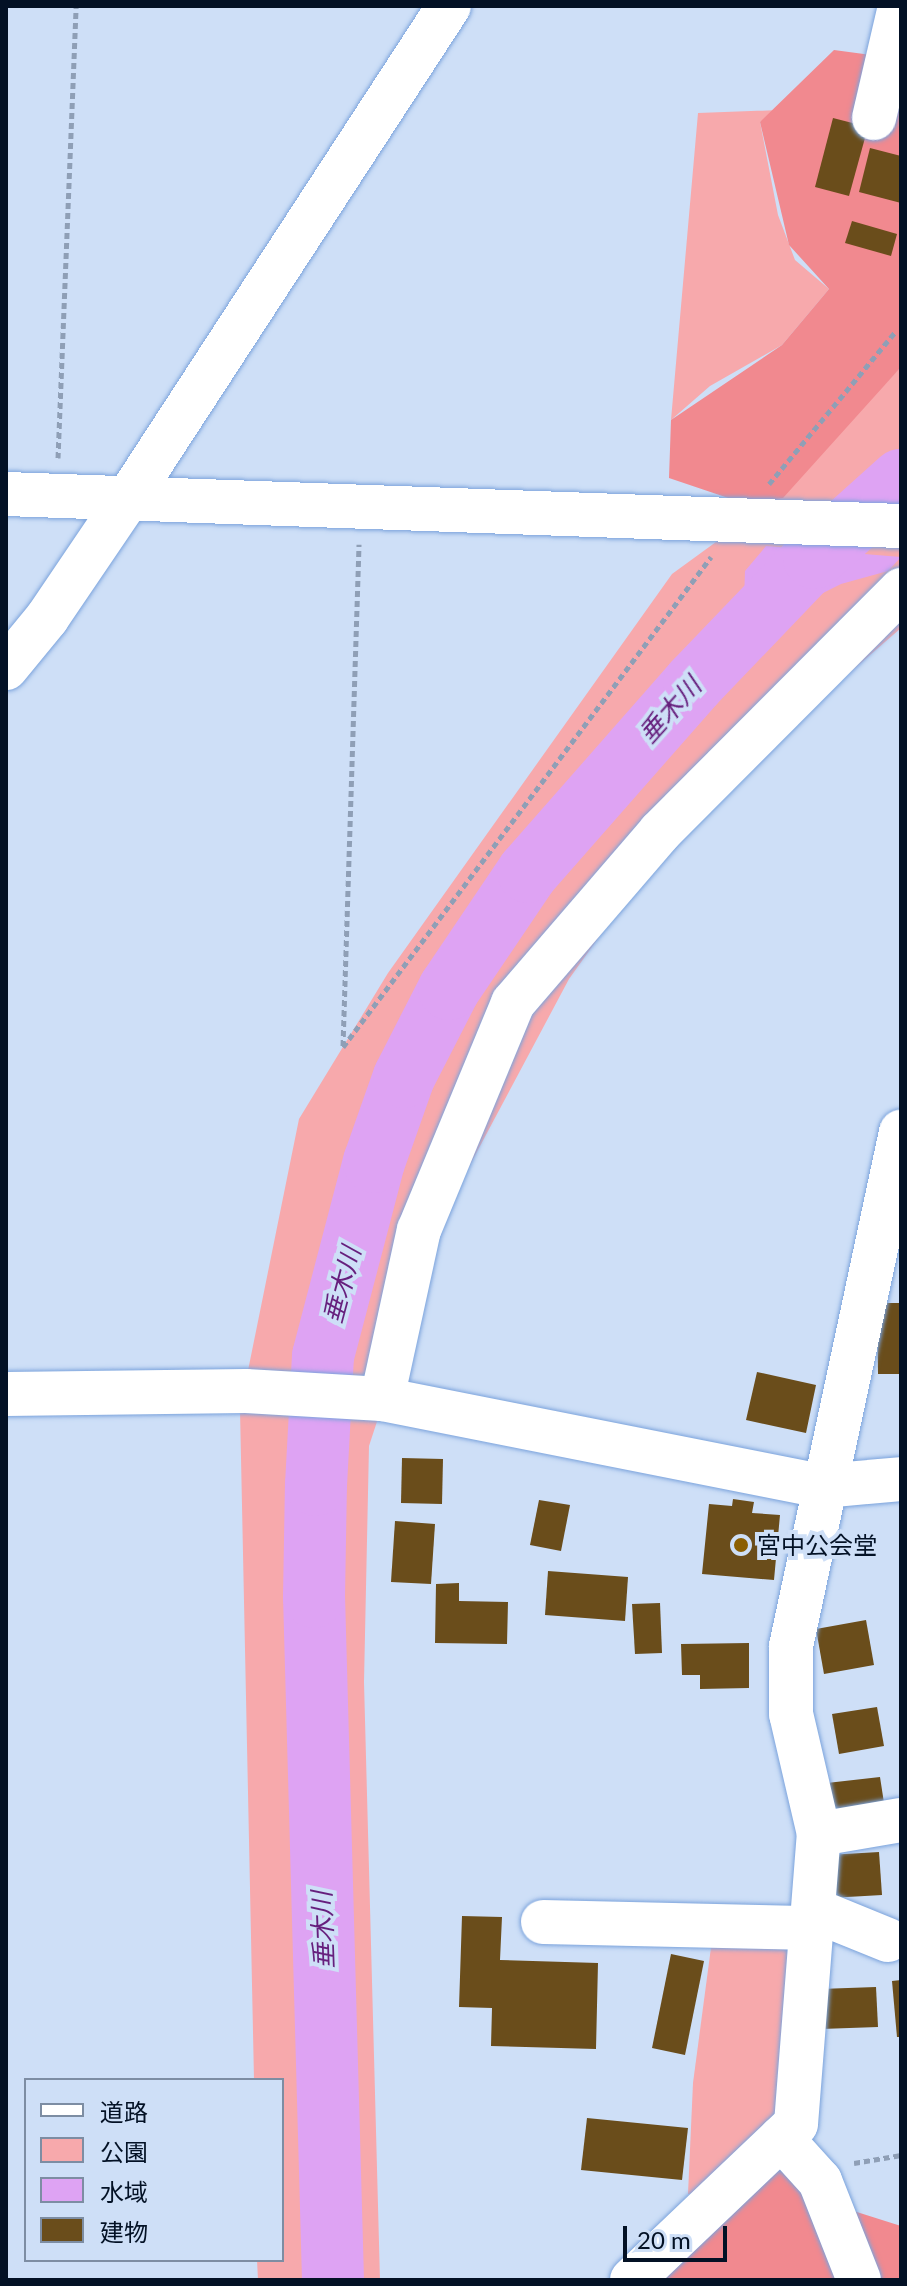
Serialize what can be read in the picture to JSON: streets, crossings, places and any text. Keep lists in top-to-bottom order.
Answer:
{
  "water": ["垂木川"],
  "places": ["宮中公会堂"],
  "legend": [
    "道路",
    "公園",
    "水域",
    "建物"
  ],
  "scale_bar": "20 m"
}
